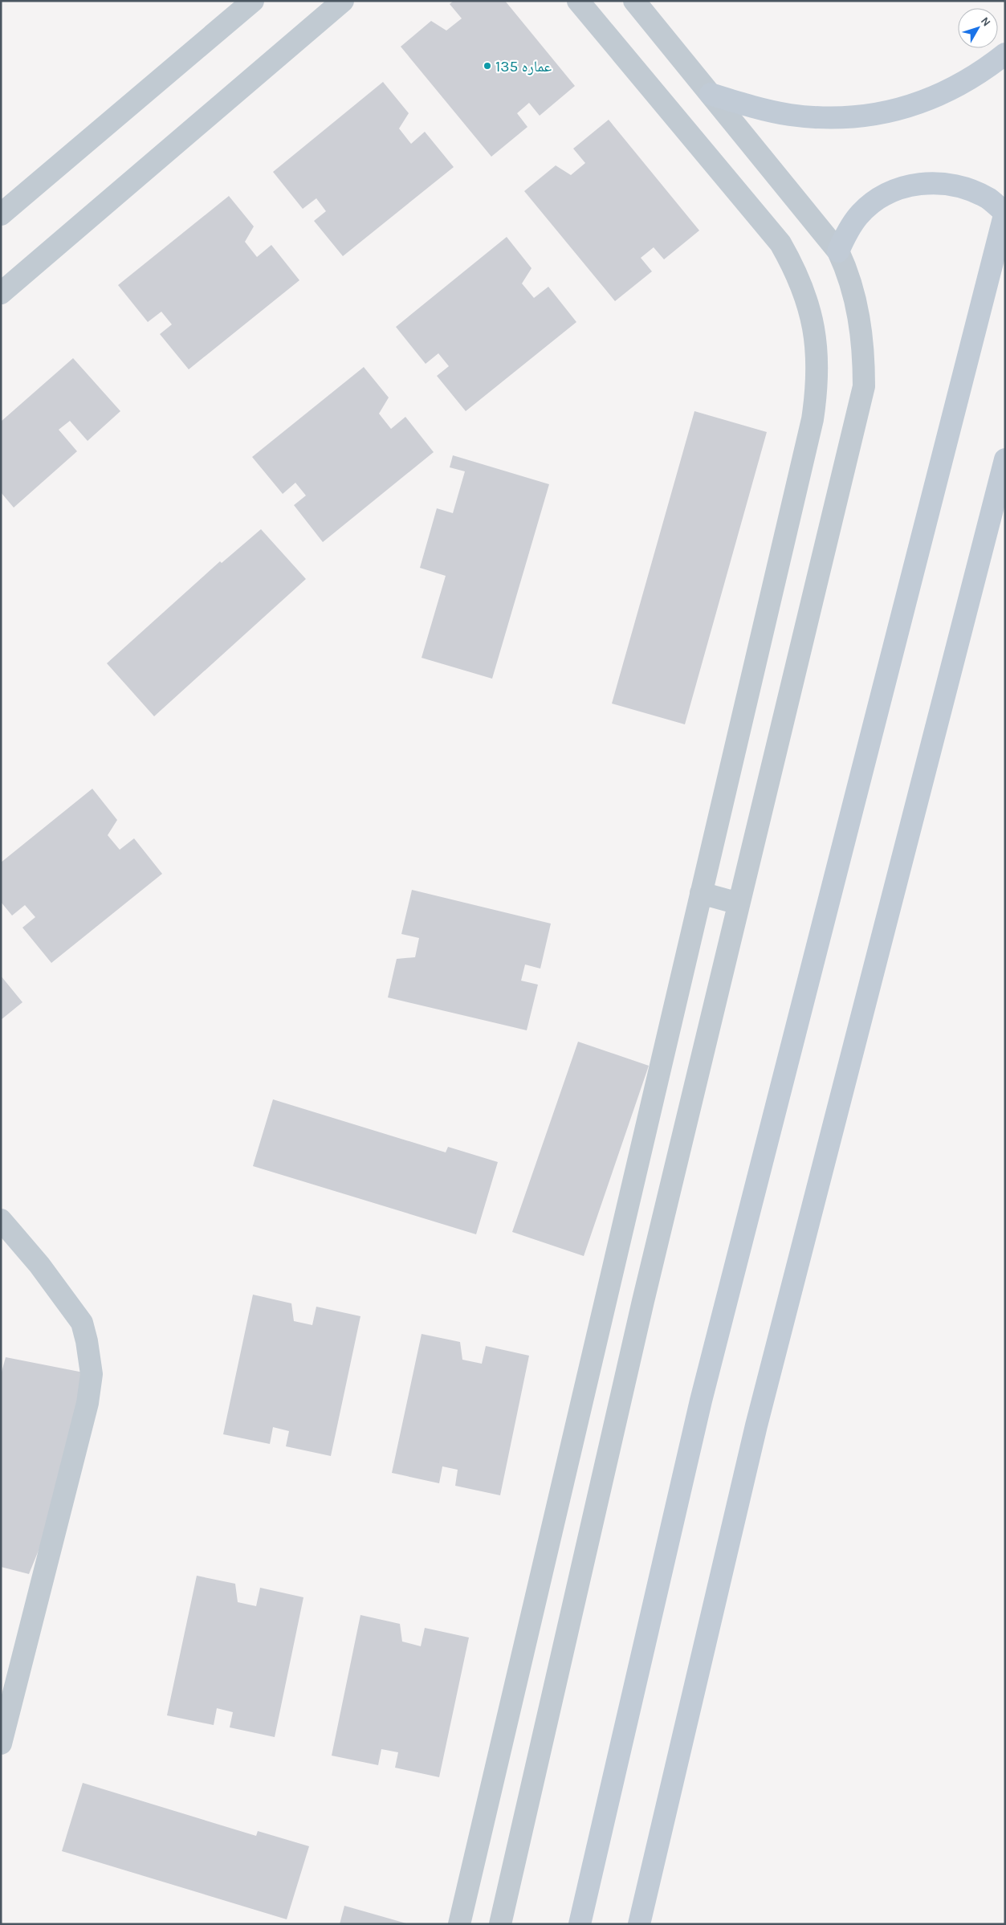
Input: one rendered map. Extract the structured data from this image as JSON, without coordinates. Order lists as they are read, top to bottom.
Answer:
{
  "places": ["عماره 135"],
  "north": "top right"
}
